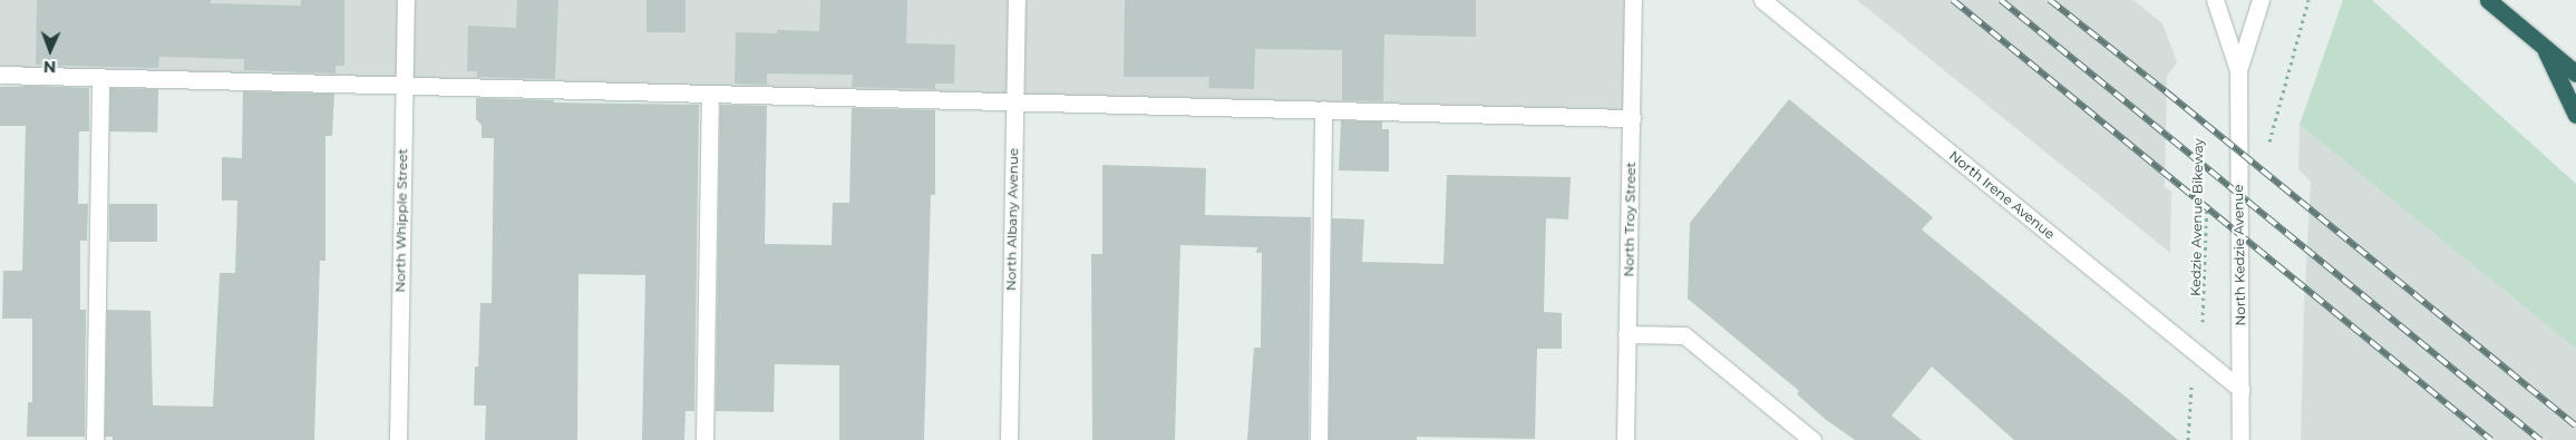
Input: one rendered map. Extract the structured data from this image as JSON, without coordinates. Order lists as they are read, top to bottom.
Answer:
{
  "streets": {
    "street": [
      "North Irene Avenue",
      "North Albany Avenue",
      "North Troy Street",
      "North Whipple Street",
      "North Kedzie Avenue"
    ],
    "path": ["Kedzie Avenue Bikeway"]
  },
  "crossings": [
    ["North Irene Avenue", "Kedzie Avenue Bikeway"],
    ["North Irene Avenue", "North Kedzie Avenue"]
  ],
  "north": "bottom"
}
